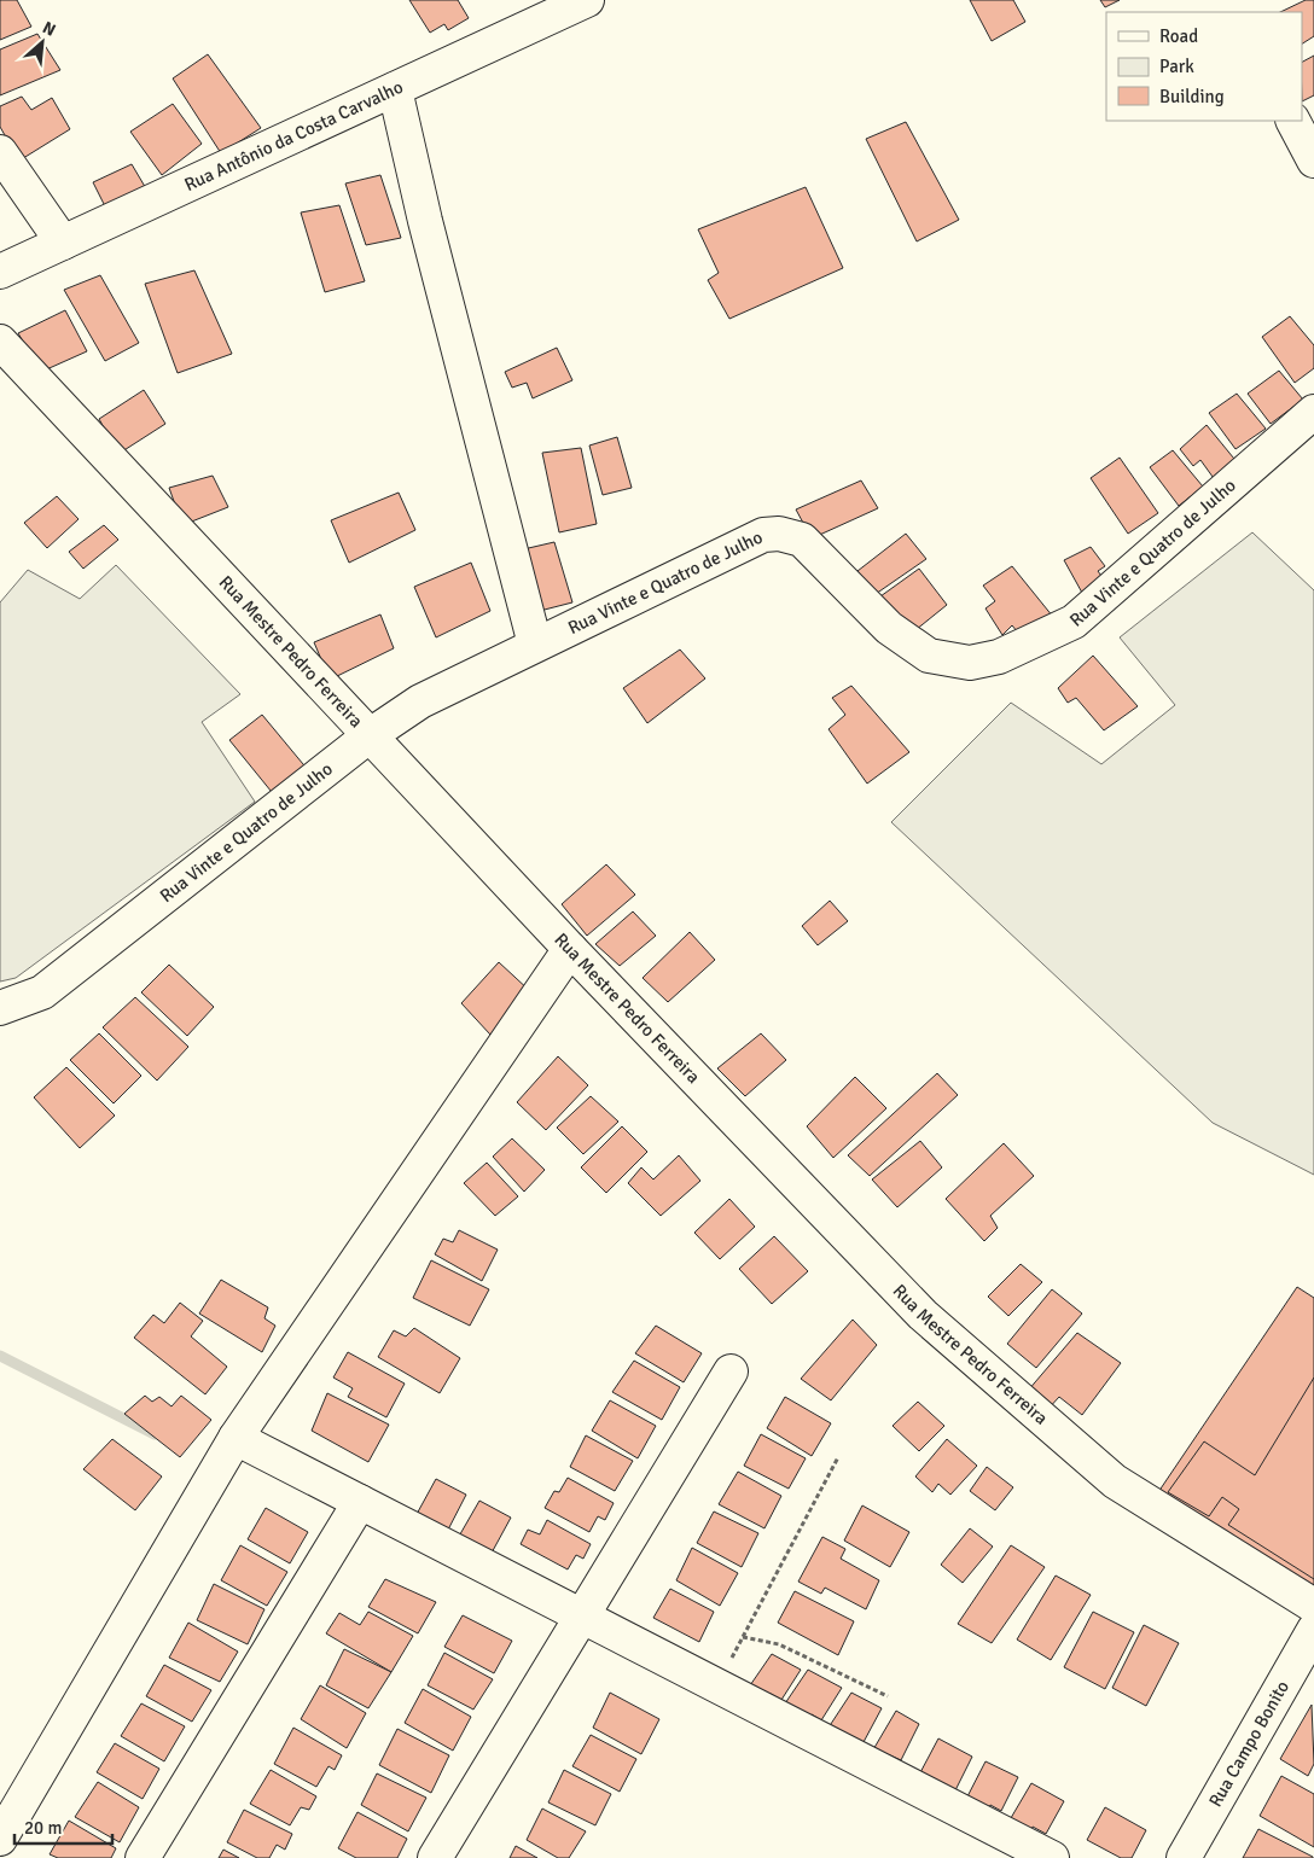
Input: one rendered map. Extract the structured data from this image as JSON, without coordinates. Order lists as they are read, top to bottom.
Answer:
{
  "streets": {
    "street": [
      "Rua Antônio da Costa Carvalho",
      "Rua Vinte e Quatro de Julho",
      "Rua Mestre Pedro Ferreira",
      "Rua Campo Bonito"
    ]
  },
  "crossings": [
    ["Rua Vinte e Quatro de Julho", "Rua Mestre Pedro Ferreira"]
  ],
  "legend": ["Road", "Park", "Building"],
  "scale_bar": "20 m",
  "north": "top right"
}
